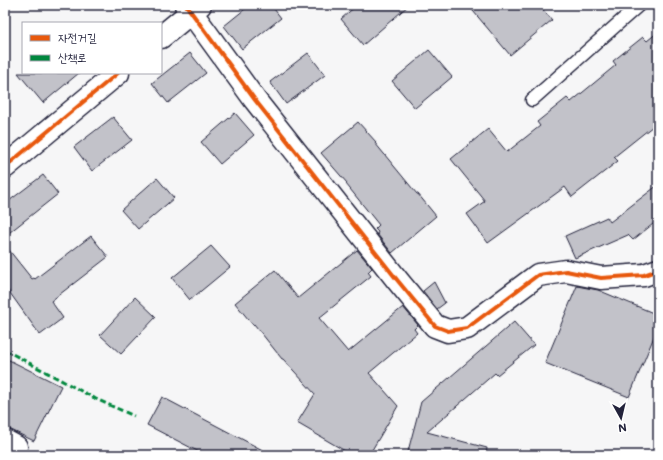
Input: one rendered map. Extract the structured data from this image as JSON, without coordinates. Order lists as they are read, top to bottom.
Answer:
{
  "legend": ["자전거길", "산책로"],
  "north": "bottom"
}
